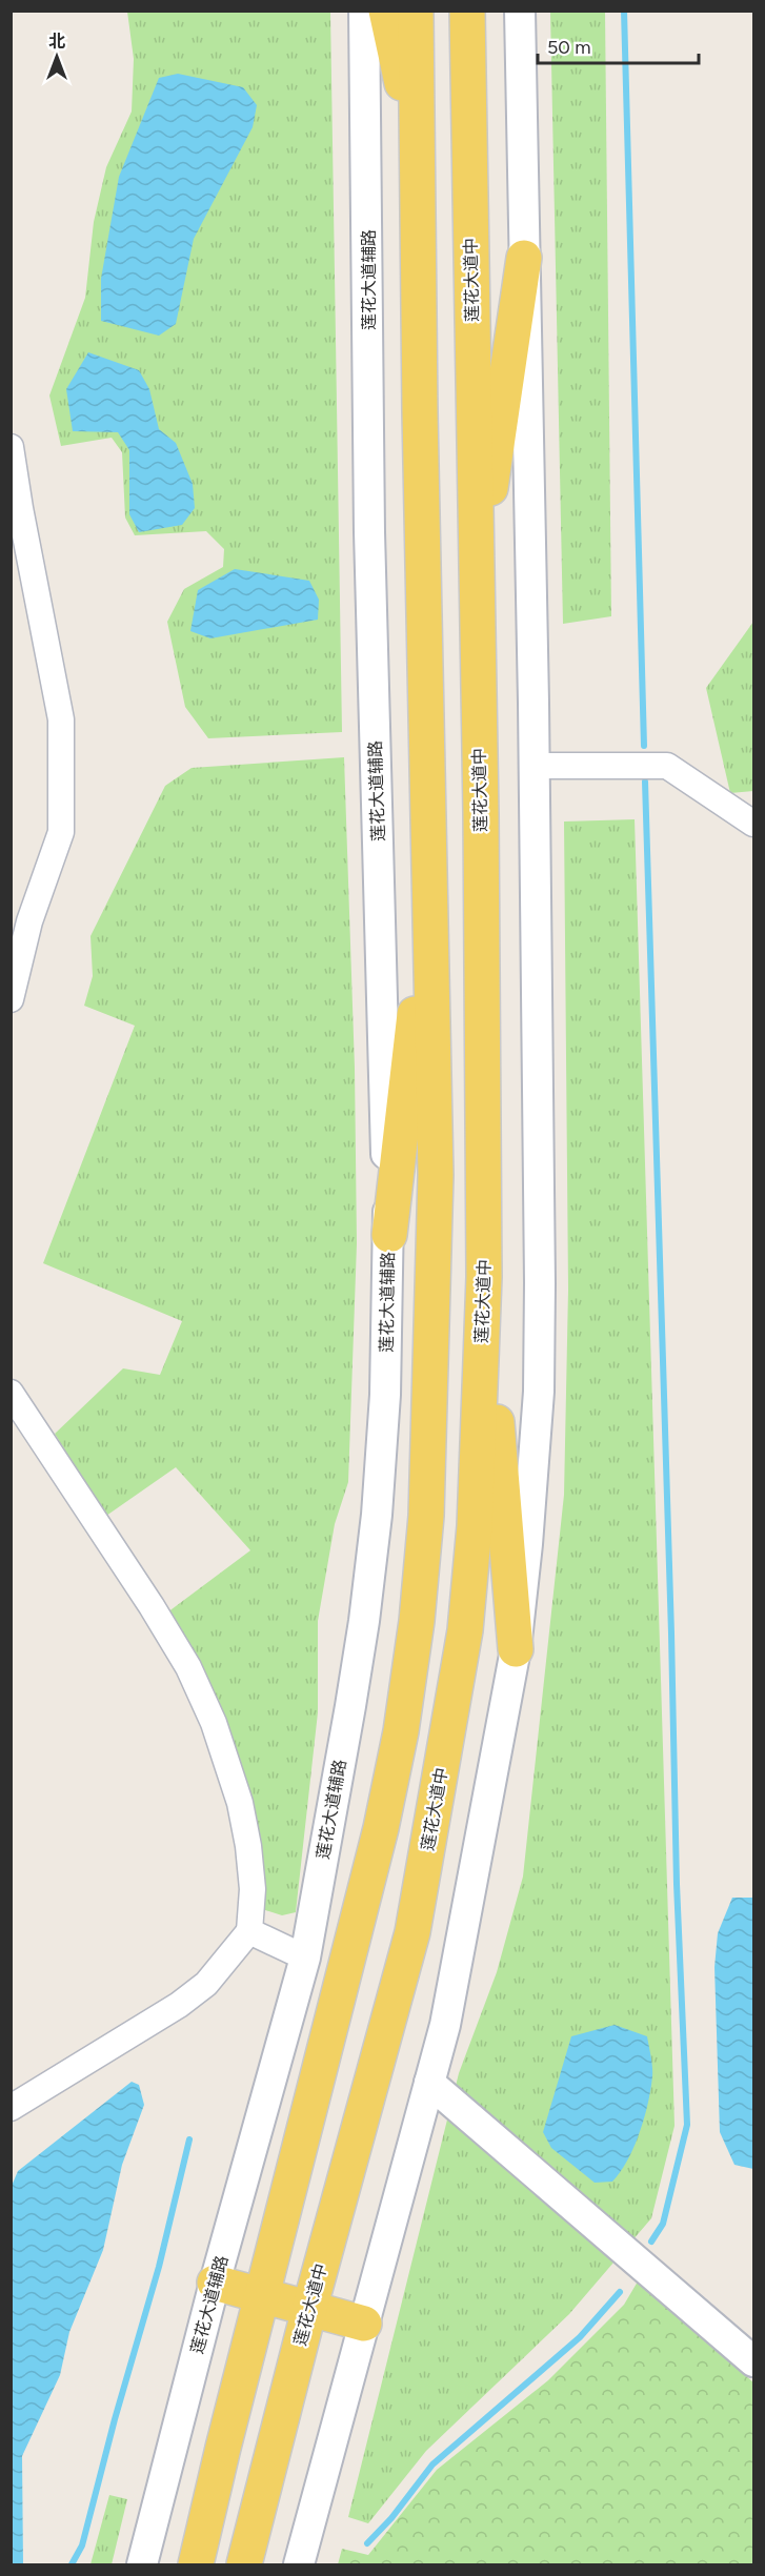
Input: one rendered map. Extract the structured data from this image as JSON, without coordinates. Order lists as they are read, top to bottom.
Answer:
{
  "streets": {
    "main road": ["莲花大道中"],
    "street": ["莲花大道辅路"]
  },
  "scale_bar": "50 m",
  "north": "top"
}
